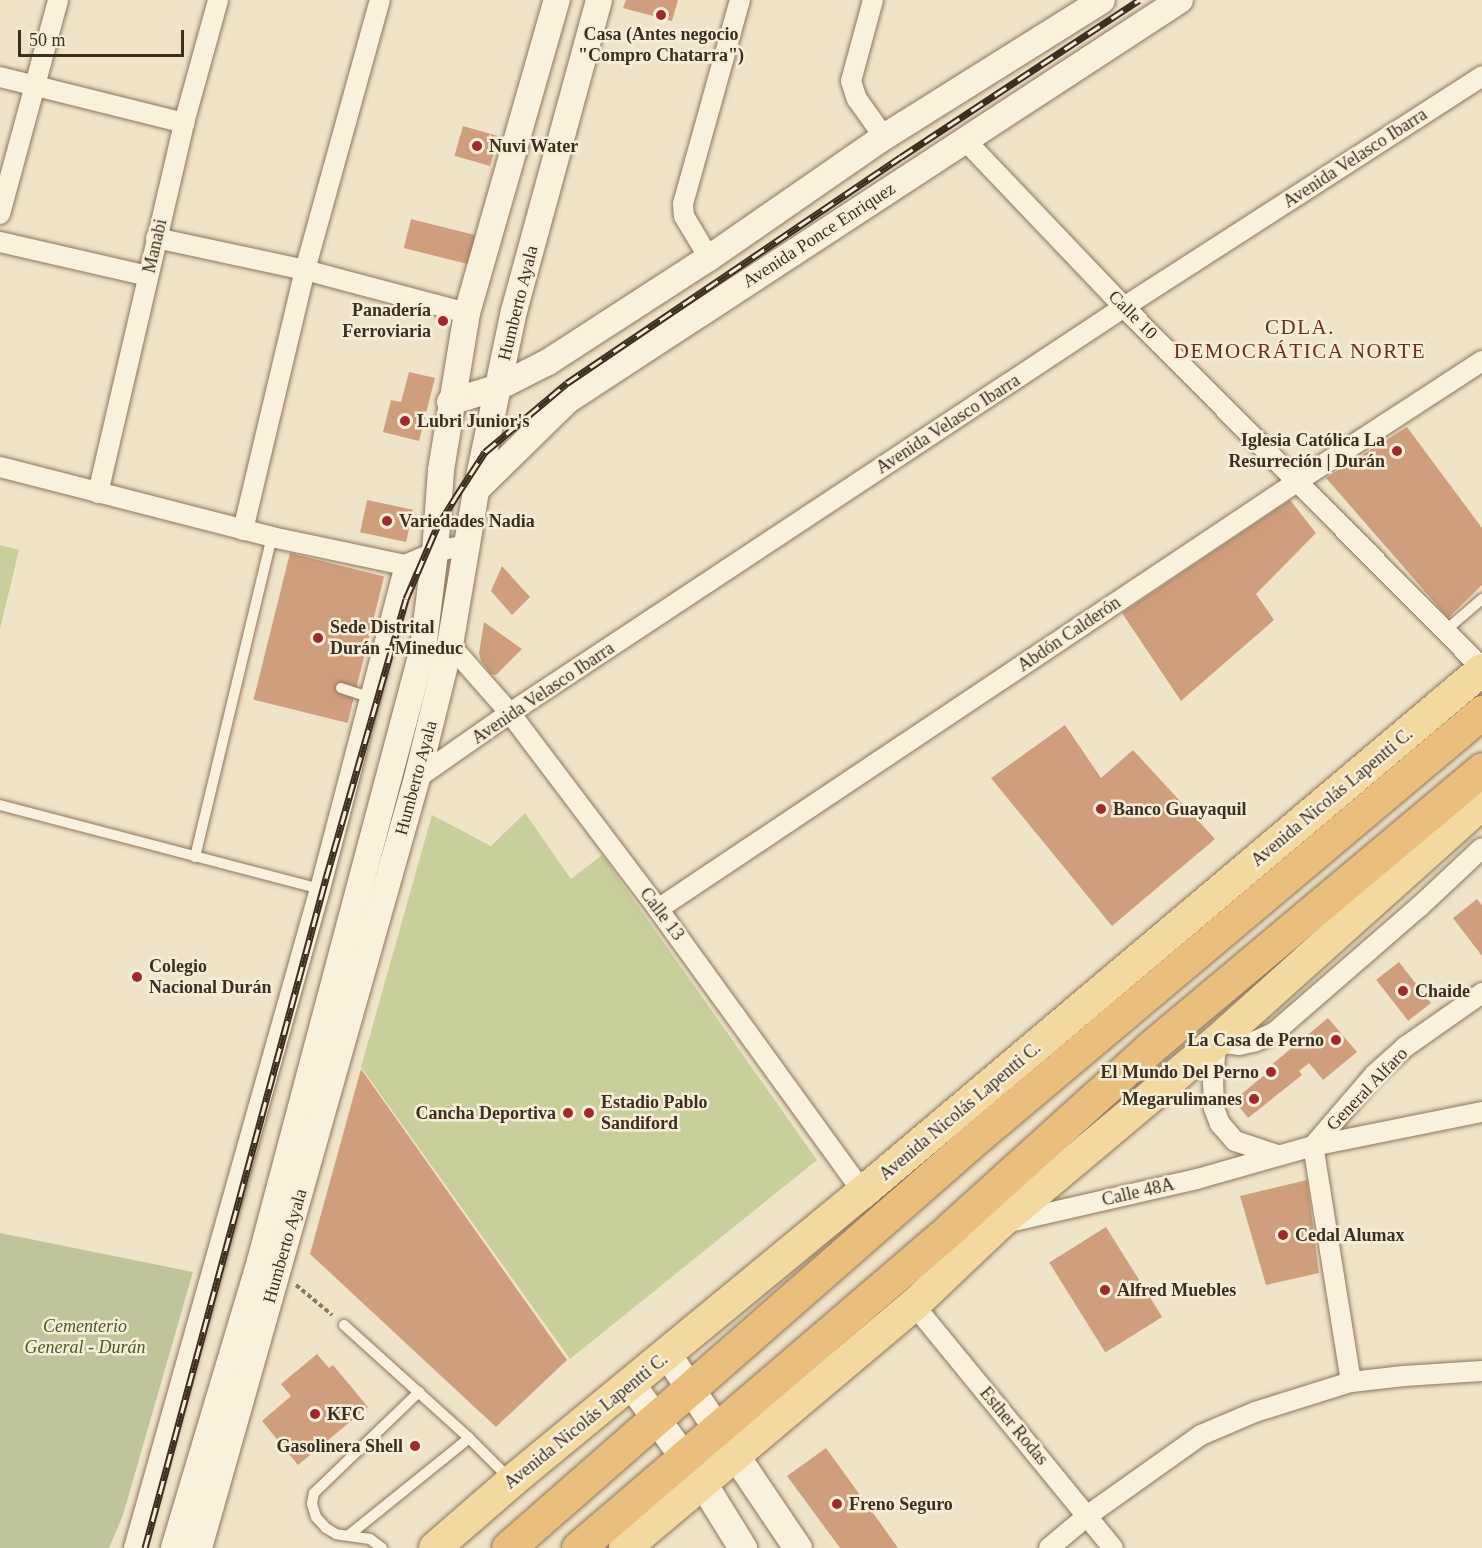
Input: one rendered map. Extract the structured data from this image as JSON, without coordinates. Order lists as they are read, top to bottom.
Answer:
{
  "streets": {
    "highway": ["Avenida Nicolás Lapentti C."],
    "street": [
      "Avenida Velasco Ibarra",
      "Avenida Ponce Enriquez",
      "Manabi",
      "Humberto Ayala",
      "Calle 10",
      "Abdón Calderón",
      "Calle 13",
      "General Alfaro",
      "Calle 48A",
      "Esther Rodas"
    ]
  },
  "crossings": [
    ["Avenida Velasco Ibarra", "Humberto Ayala"],
    ["Avenida Velasco Ibarra", "Calle 10"],
    ["Avenida Velasco Ibarra", "Calle 13"],
    ["Avenida Ponce Enriquez", "Humberto Ayala"],
    ["Avenida Ponce Enriquez", "Calle 10"],
    ["Humberto Ayala", "Calle 13"],
    ["Calle 10", "Abdón Calderón"],
    ["Calle 10", "Avenida Nicolás Lapentti C."],
    ["Abdón Calderón", "Calle 13"],
    ["Avenida Nicolás Lapentti C.", "Calle 13"],
    ["General Alfaro", "Calle 48A"]
  ],
  "districts": ["CDLA. DEMOCRÁTICA NORTE"],
  "parks": ["Cementerio General - Durán"],
  "places": [
    "Casa (Antes negocio \"Compro Chatarra\")",
    "Nuvi Water",
    "Panadería Ferroviaria",
    "Lubri Junior's",
    "Iglesia Católica La Resurreción | Durán",
    "Variedades Nadia",
    "Sede Distrital Durán - Mineduc",
    "Banco Guayaquil",
    "Colegio Nacional Durán",
    "Chaide",
    "La Casa de Perno",
    "El Mundo Del Perno",
    "Megarulimanes",
    "Cancha Deportiva",
    "Estadio Pablo Sandiford",
    "Cedal Alumax",
    "Alfred Muebles",
    "KFC",
    "Gasolinera Shell",
    "Freno Seguro"
  ],
  "scale_bar": "50 m"
}
